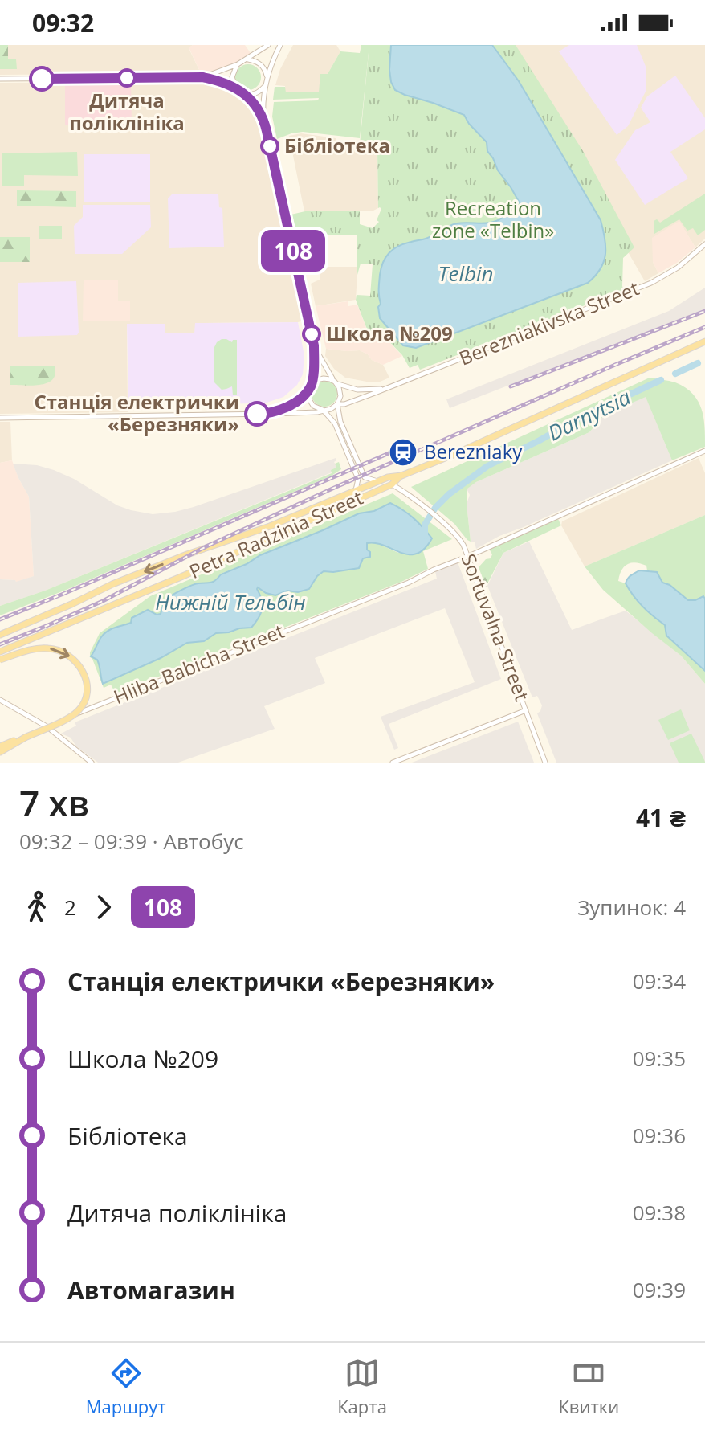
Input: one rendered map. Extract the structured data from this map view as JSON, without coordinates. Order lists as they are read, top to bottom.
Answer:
{
  "streets": {
    "main road": ["Petra Radzinia Street"],
    "street": ["Berezniakivska Street", "Sortuvalna Street", "Hliba Babicha Street"]
  },
  "crossings": [
    ["Petra Radzinia Street", "Sortuvalna Street"],
    ["Sortuvalna Street", "Hliba Babicha Street"]
  ],
  "water": ["Telbin", "Darnytsia", "Нижній Тельбін"],
  "parks": ["Recreation zone «Telbin»"],
  "places": {
    "other": [
      "Дитяча поліклініка",
      "Бібліотека",
      "Школа №209",
      "Станція електрички «Березняки»"
    ],
    "station": ["Berezniaky"]
  },
  "lines": ["bus line 108"],
  "page": {
    "status": "09:32",
    "on_map": "108",
    "heading": ["7 хв", "09:32 – 09:39 · Автобус", "41 ₴"],
    "legs": ["2", "108", "Зупинок: 4"],
    "list": [
      {
        "name": "Станція електрички «Березняки»",
        "value": "09:34"
      },
      {
        "name": "Школа №209",
        "value": "09:35"
      },
      {
        "name": "Бібліотека",
        "value": "09:36"
      },
      {
        "name": "Дитяча поліклініка",
        "value": "09:38"
      },
      {
        "name": "Автомагазин",
        "value": "09:39"
      }
    ],
    "tabs": ["Маршрут", "Карта", "Квитки"]
  }
}
